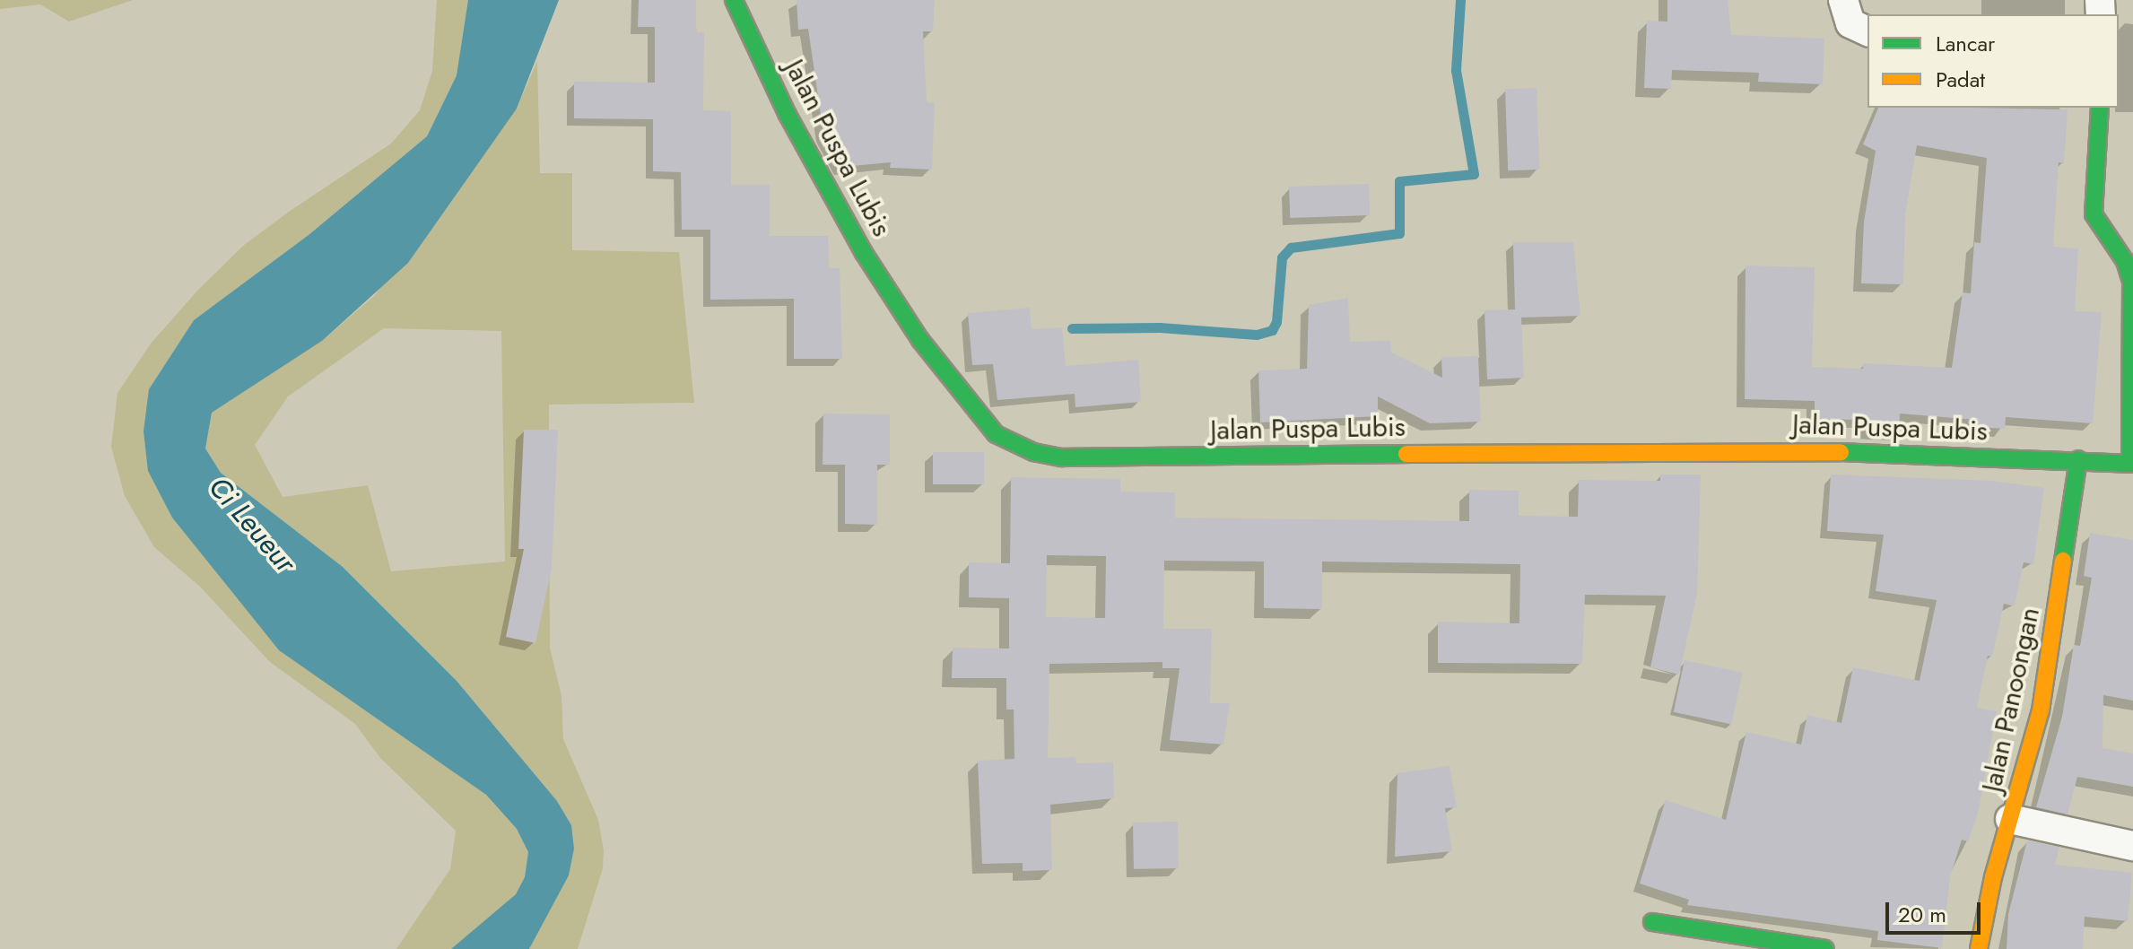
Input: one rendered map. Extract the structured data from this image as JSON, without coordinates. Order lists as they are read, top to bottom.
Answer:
{
  "streets": {
    "street": ["Jalan Puspa Lubis", "Jalan Panoongan"]
  },
  "crossings": [
    ["Jalan Puspa Lubis", "Jalan Panoongan"]
  ],
  "water": ["Ci Leueur"],
  "legend": ["Lancar", "Padat"],
  "scale_bar": "20 m"
}
